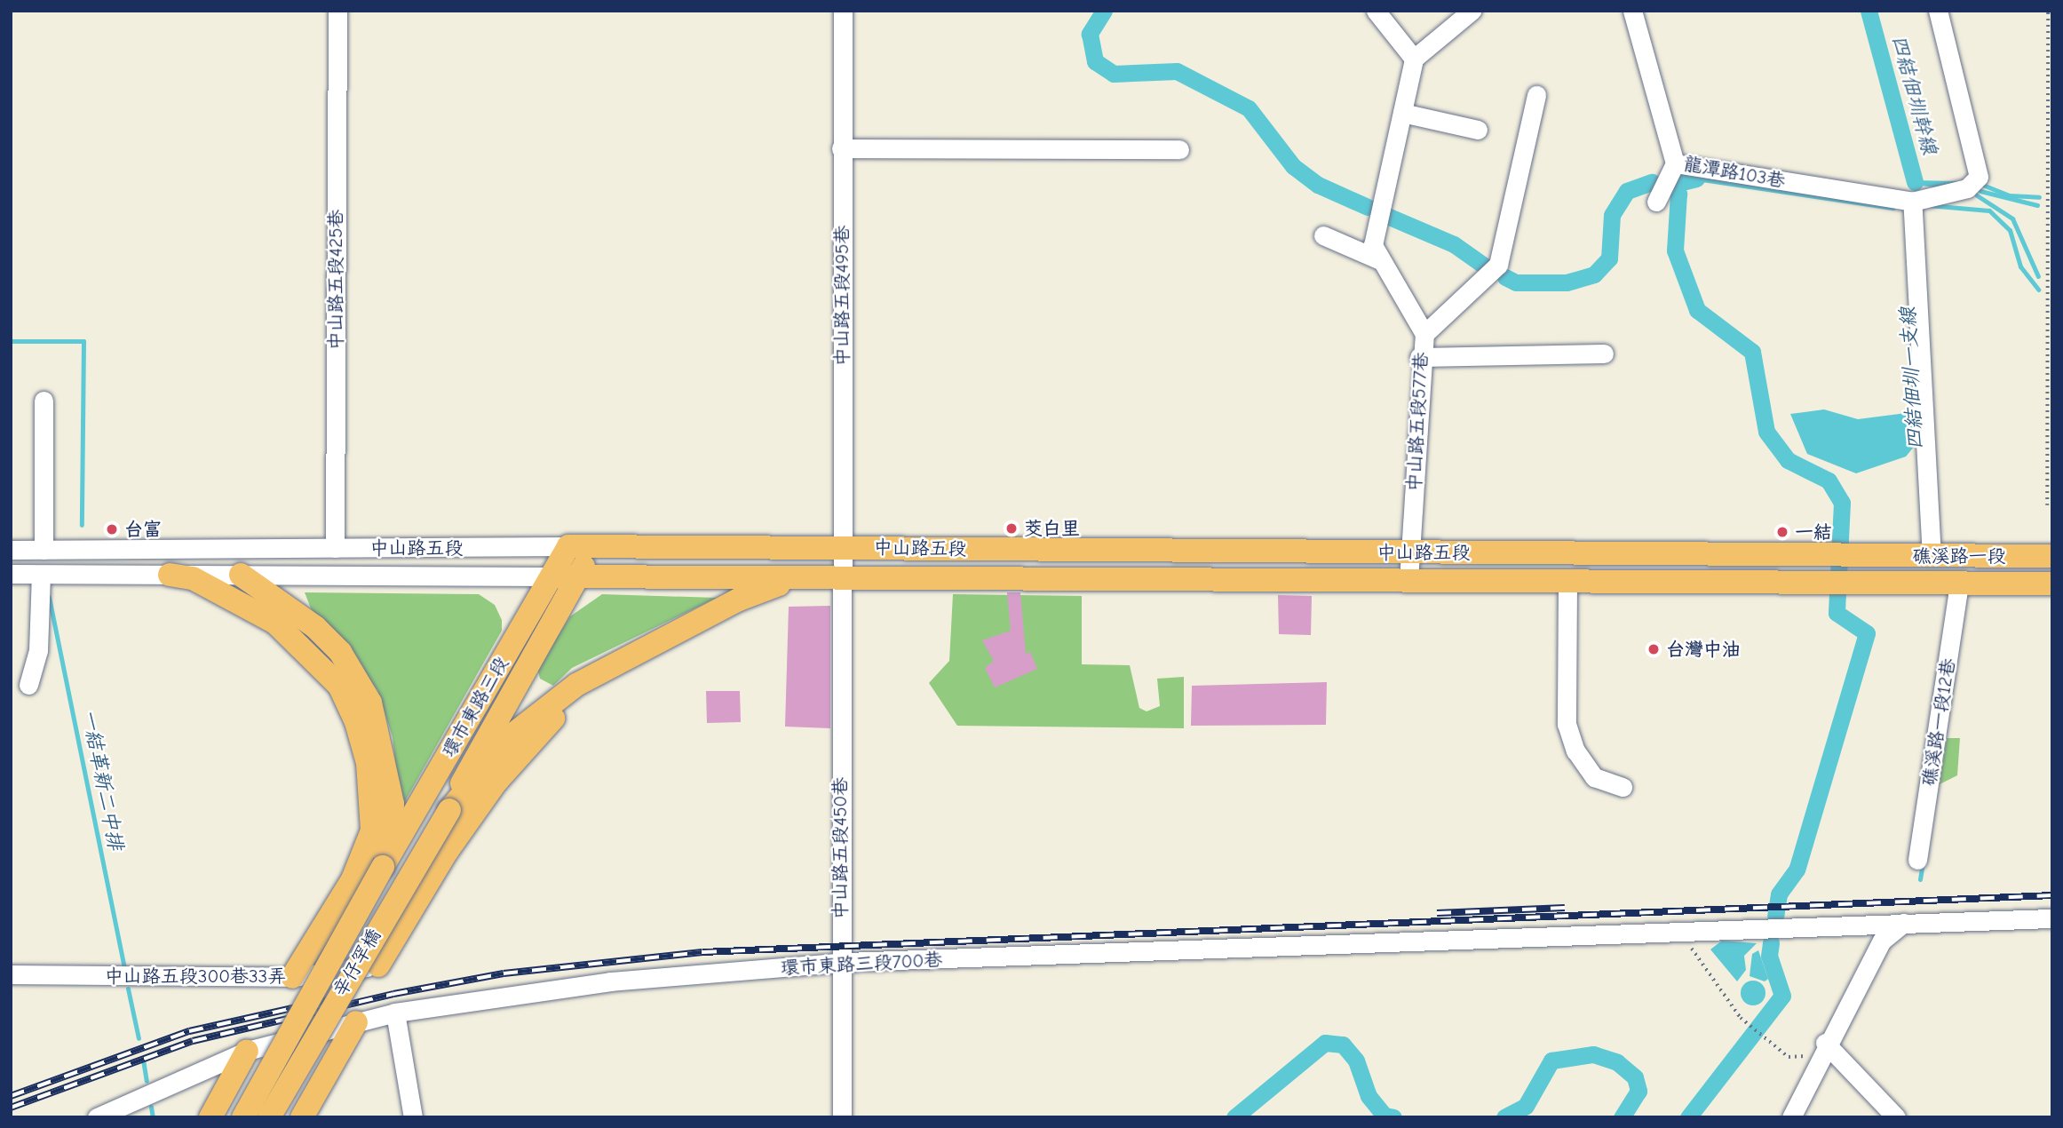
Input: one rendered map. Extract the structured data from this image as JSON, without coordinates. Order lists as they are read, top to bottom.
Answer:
{
  "streets": {
    "main road": [
      "中山路五段",
      "礁溪路一段",
      "環市東路三段",
      "辛仔罕橋"
    ],
    "street": [
      "龍潭路103巷",
      "中山路五段425巷",
      "中山路五段495巷",
      "中山路五段577巷",
      "礁溪路一段12巷",
      "中山路五段450巷",
      "環市東路三段700巷",
      "中山路五段300巷33弄"
    ]
  },
  "crossings": [
    ["中山路五段425巷", "中山路五段"],
    ["中山路五段495巷", "中山路五段"],
    ["中山路五段495巷", "中山路五段450巷"],
    ["中山路五段577巷", "中山路五段"],
    ["中山路五段", "礁溪路一段"],
    ["中山路五段", "環市東路三段"],
    ["中山路五段", "中山路五段450巷"],
    ["礁溪路一段", "礁溪路一段12巷"],
    ["環市東路三段", "辛仔罕橋"],
    ["中山路五段450巷", "環市東路三段700巷"]
  ],
  "water": ["四結佃圳幹線", "四結佃圳一支線", "一結革新二中排"],
  "places": [
    "茭白里",
    "台富",
    "一結",
    "台灣中油"
  ]
}
